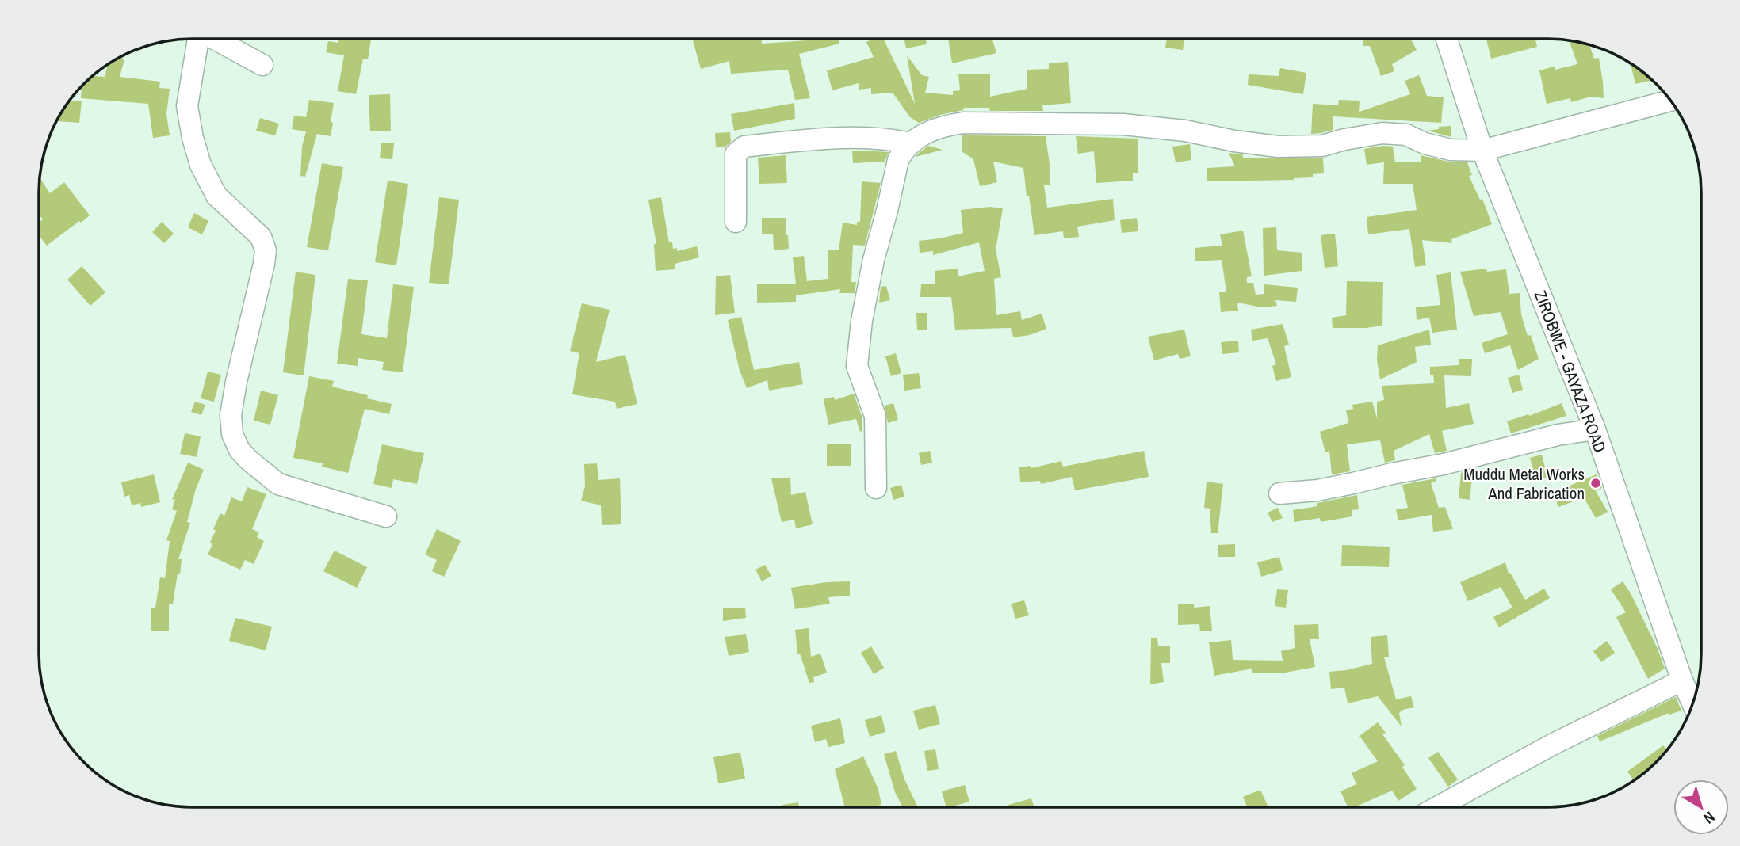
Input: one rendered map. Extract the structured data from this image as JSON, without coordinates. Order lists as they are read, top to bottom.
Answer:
{
  "streets": {
    "street": ["ZIROBWE - GAYAZA ROAD"]
  },
  "places": ["Muddu Metal Works And Fabrication"],
  "north": "bottom right"
}
